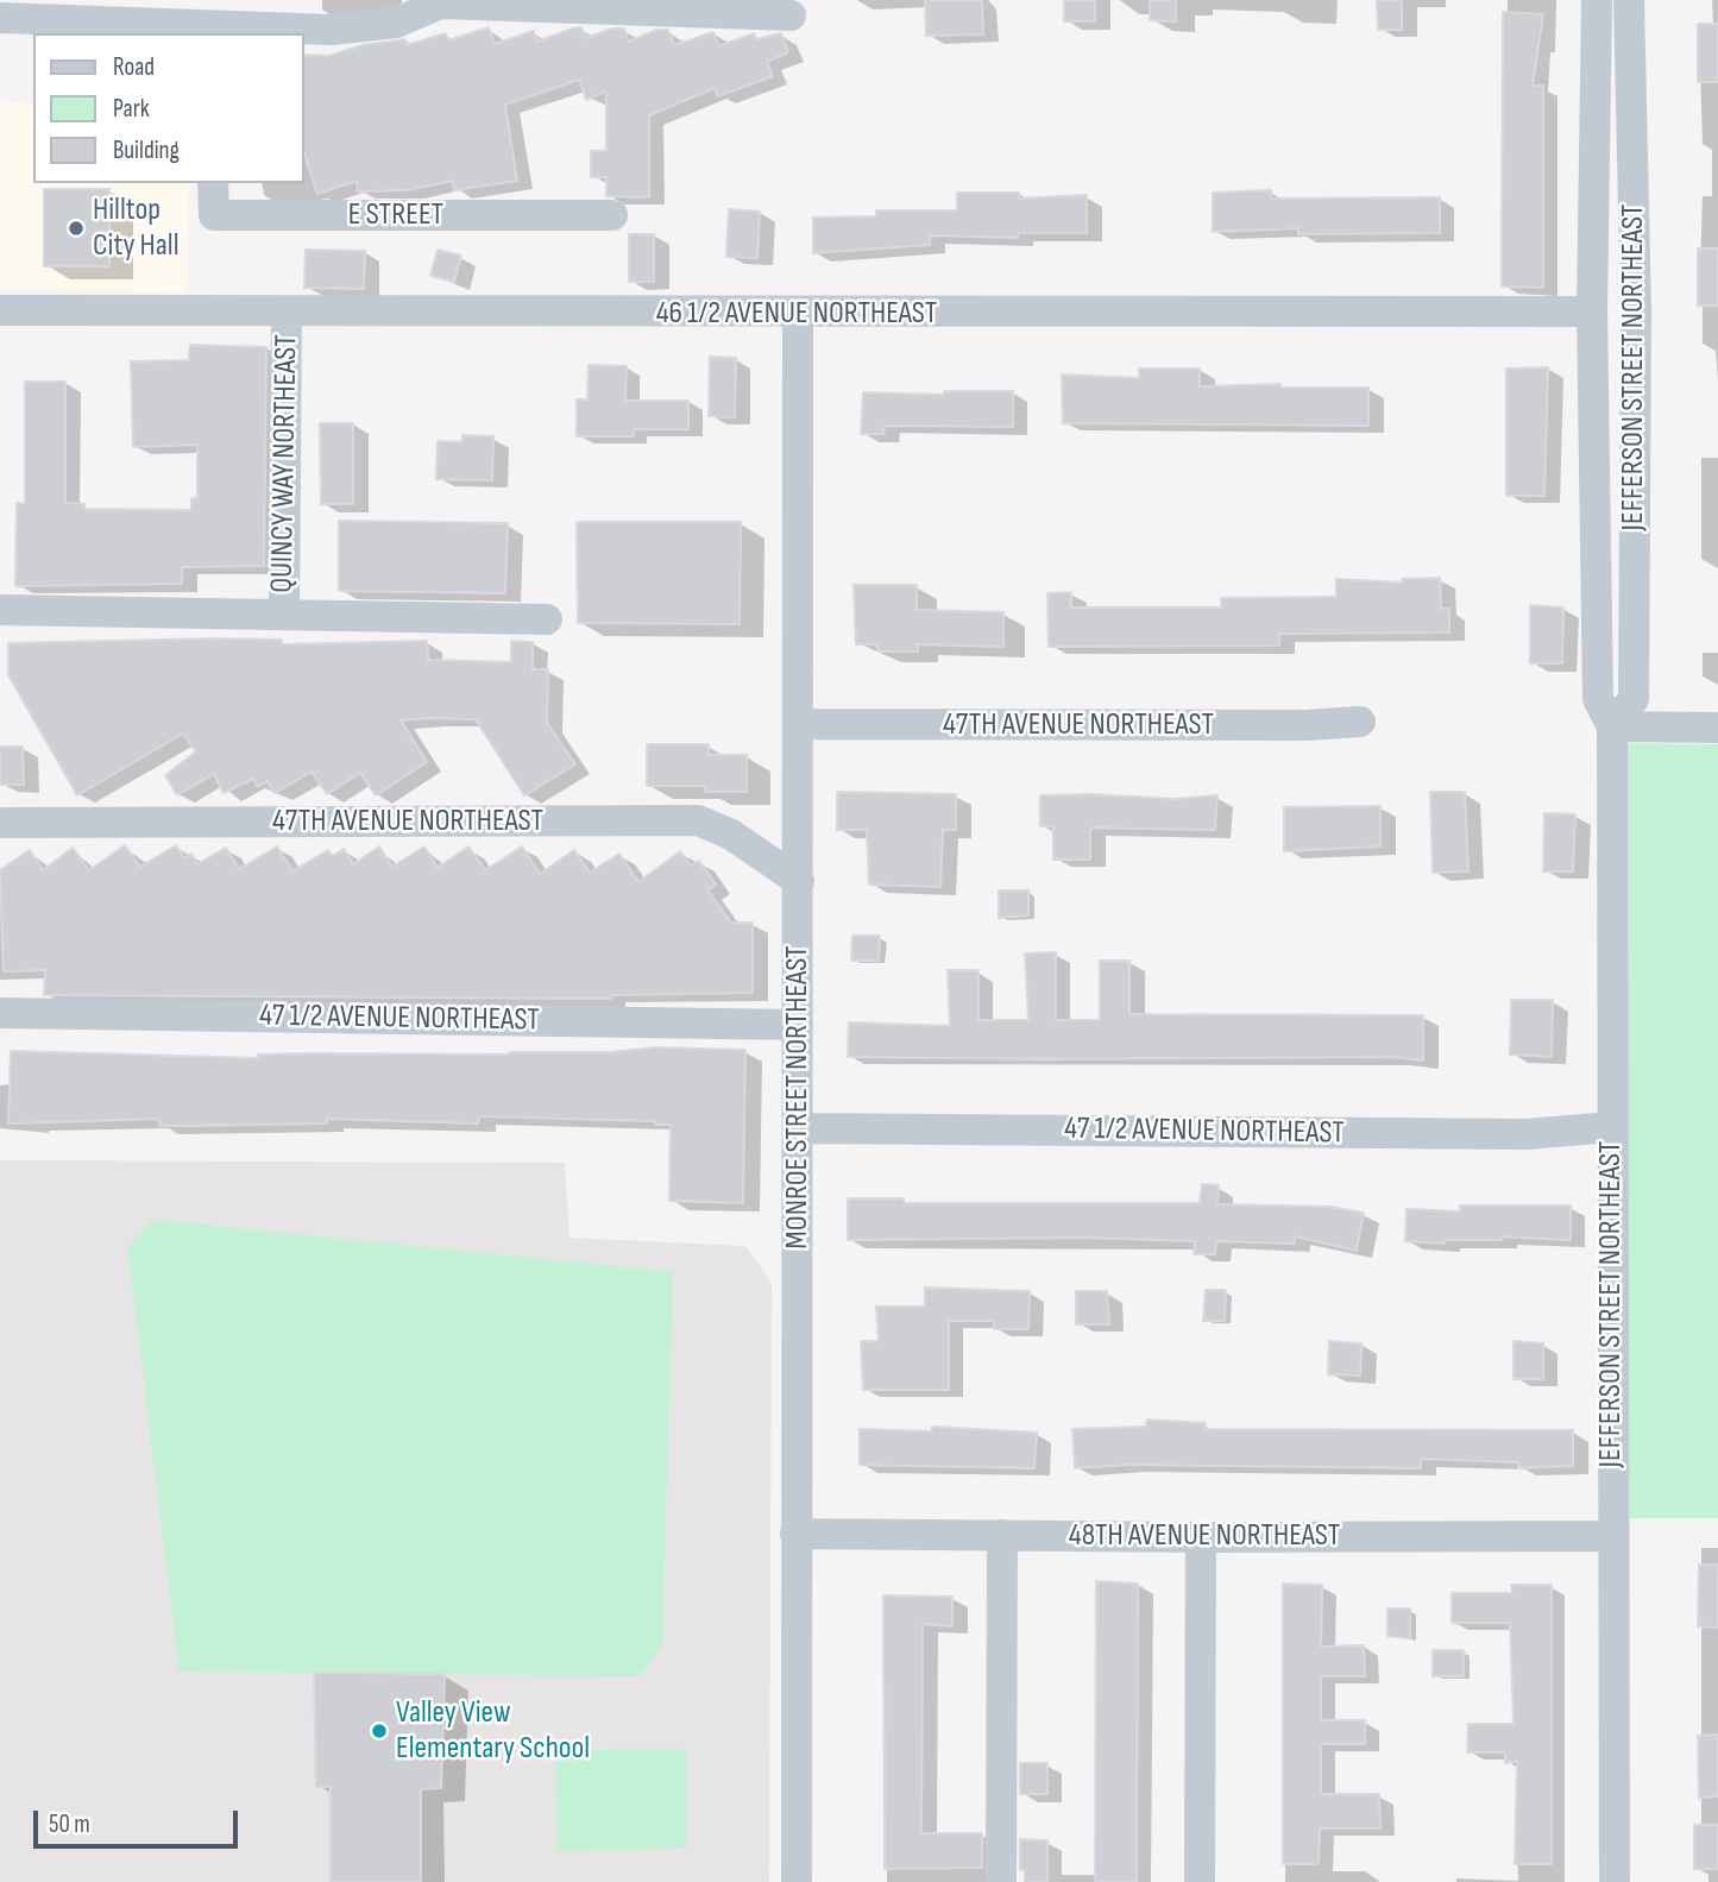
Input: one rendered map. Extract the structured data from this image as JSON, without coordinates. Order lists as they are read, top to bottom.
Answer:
{
  "streets": {
    "street": [
      "E STREET",
      "46 1/2 AVENUE NORTHEAST",
      "JEFFERSON STREET NORTHEAST",
      "QUINCY WAY NORTHEAST",
      "47TH AVENUE NORTHEAST",
      "47 1/2 AVENUE NORTHEAST",
      "MONROE STREET NORTHEAST",
      "48TH AVENUE NORTHEAST"
    ]
  },
  "crossings": [
    ["46 1/2 AVENUE NORTHEAST", "JEFFERSON STREET NORTHEAST"],
    ["46 1/2 AVENUE NORTHEAST", "QUINCY WAY NORTHEAST"],
    ["46 1/2 AVENUE NORTHEAST", "MONROE STREET NORTHEAST"],
    ["JEFFERSON STREET NORTHEAST", "47 1/2 AVENUE NORTHEAST"],
    ["JEFFERSON STREET NORTHEAST", "48TH AVENUE NORTHEAST"],
    ["47TH AVENUE NORTHEAST", "MONROE STREET NORTHEAST"],
    ["47 1/2 AVENUE NORTHEAST", "MONROE STREET NORTHEAST"],
    ["MONROE STREET NORTHEAST", "48TH AVENUE NORTHEAST"]
  ],
  "places": ["Hilltop City Hall", "Valley View Elementary School"],
  "legend": ["Road", "Park", "Building"],
  "scale_bar": "50 m"
}
